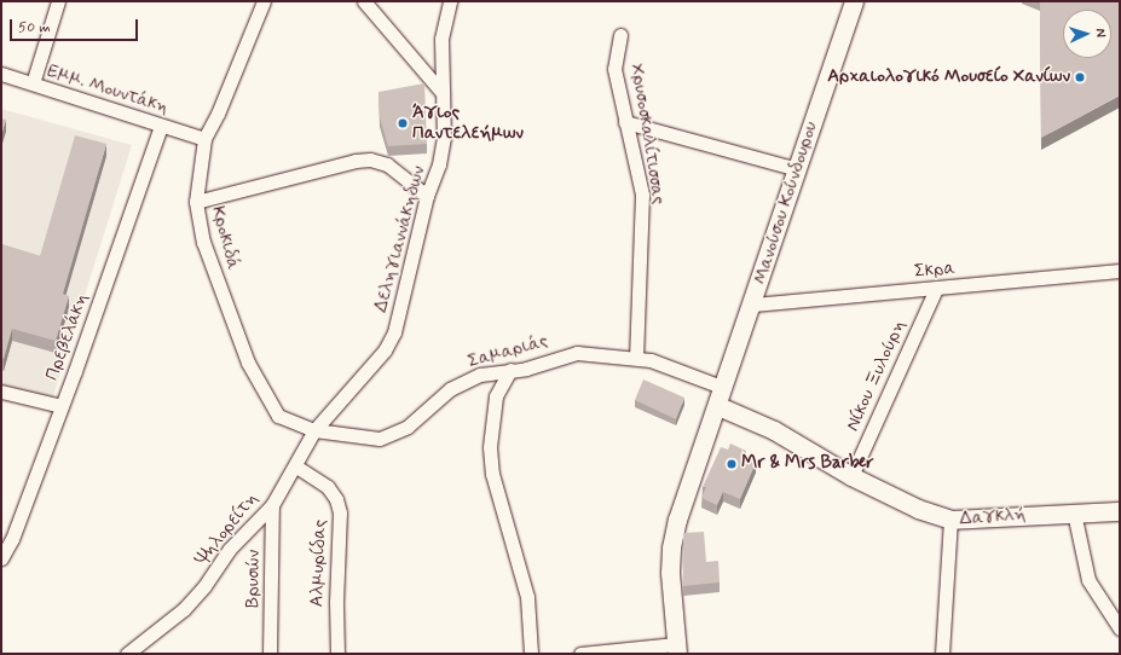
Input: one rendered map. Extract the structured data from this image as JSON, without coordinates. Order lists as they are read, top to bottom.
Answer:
{
  "streets": {
    "main road": ["Μανούσου Κούνδουρου", "Δαγκλή"],
    "street": [
      "Εμμ. Μουντάκη",
      "Χρυσοσκαλίτισσας",
      "Κροκιδά",
      "Δεληγιαννάκηδων",
      "Σκρα",
      "Πρεβελάκη",
      "Σαμαριάς",
      "Νίκου Ξυλούρη",
      "Ψηλορείτη",
      "Αλμυρίδας",
      "Βρυσών"
    ]
  },
  "crossings": [
    ["Εμμ. Μουντάκη", "Κροκιδά"],
    ["Εμμ. Μουντάκη", "Πρεβελάκη"],
    ["Χρυσοσκαλίτισσας", "Σαμαριάς"],
    ["Μανούσου Κούνδουρου", "Σκρα"],
    ["Μανούσου Κούνδουρου", "Σαμαριάς"],
    ["Μανούσου Κούνδουρου", "Δαγκλή"],
    ["Κροκιδά", "Δεληγιαννάκηδων"],
    ["Κροκιδά", "Σαμαριάς"],
    ["Κροκιδά", "Ψηλορείτη"],
    ["Δεληγιαννάκηδων", "Σαμαριάς"],
    ["Δεληγιαννάκηδων", "Ψηλορείτη"],
    ["Σκρα", "Νίκου Ξυλούρη"],
    ["Σαμαριάς", "Ψηλορείτη"],
    ["Νίκου Ξυλούρη", "Δαγκλή"],
    ["Ψηλορείτη", "Αλμυρίδας"],
    ["Ψηλορείτη", "Βρυσών"]
  ],
  "places": ["Αρχαιολογικό Μουσείο Χανίων", "Άγιος Παντελεήμων", "Mr & Mrs Barber"],
  "scale_bar": "50 m",
  "north": "right"
}
